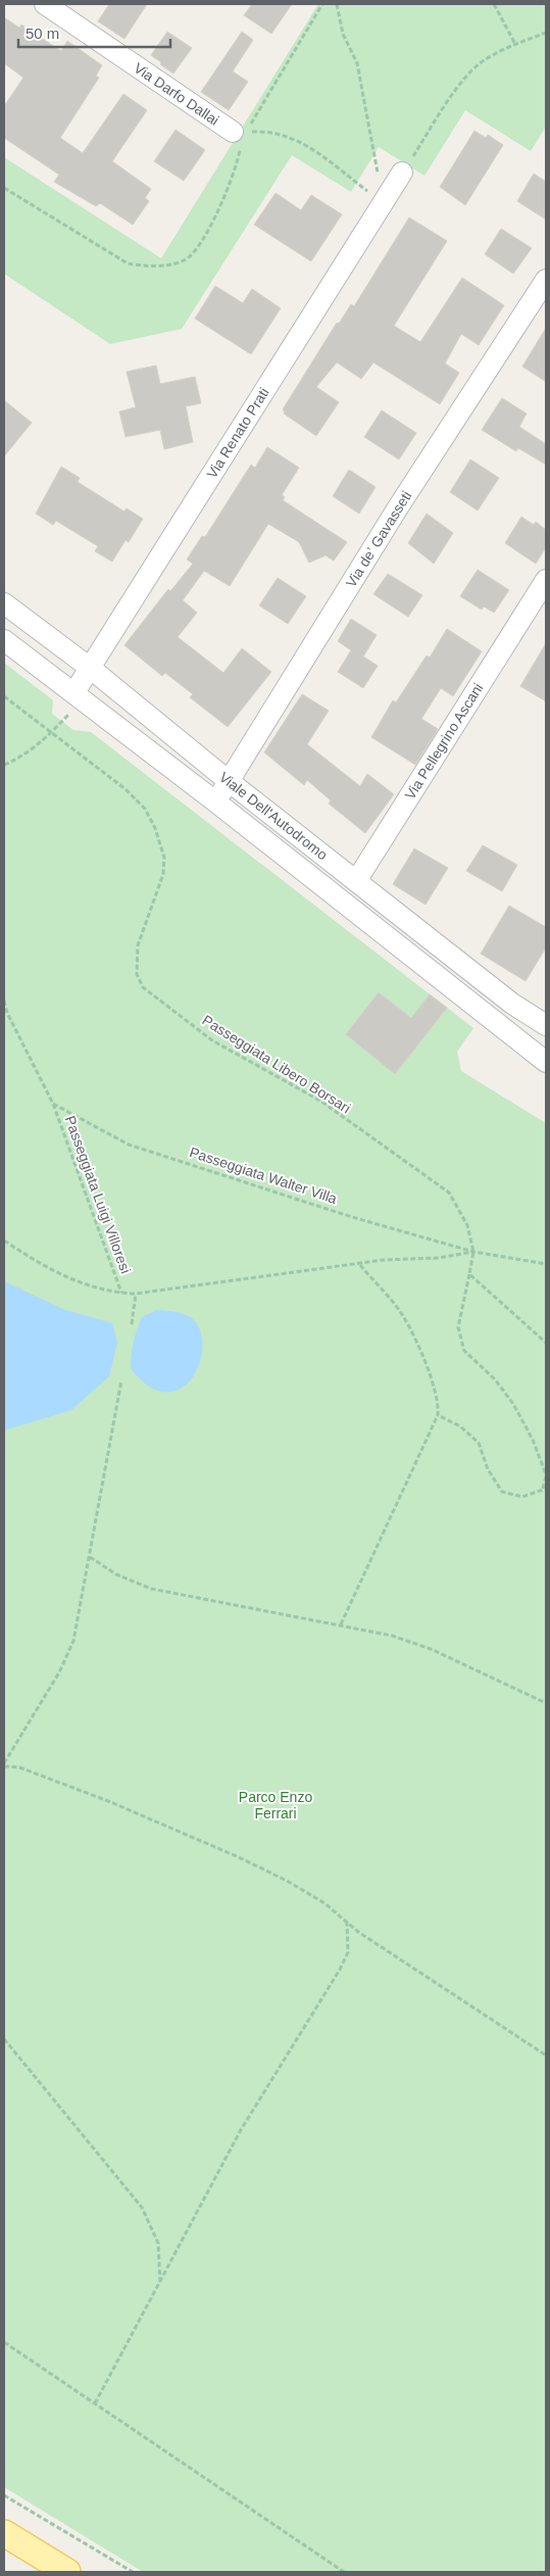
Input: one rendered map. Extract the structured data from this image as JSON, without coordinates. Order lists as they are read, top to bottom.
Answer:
{
  "streets": {
    "street": [
      "Via Darfo Dallai",
      "Via Renato Prati",
      "Via de’ Gavasseti",
      "Via Pellegrino Ascani",
      "Viale Dell'Autodromo"
    ],
    "path": ["Passeggiata Libero Borsari", "Passeggiata Walter Villa", "Passeggiata Luigi Villoresi"]
  },
  "crossings": [
    ["Via Renato Prati", "Viale Dell'Autodromo"],
    ["Via de’ Gavasseti", "Viale Dell'Autodromo"],
    ["Via Pellegrino Ascani", "Viale Dell'Autodromo"],
    ["Passeggiata Libero Borsari", "Passeggiata Walter Villa"],
    ["Passeggiata Walter Villa", "Passeggiata Luigi Villoresi"]
  ],
  "parks": ["Parco Enzo Ferrari"],
  "scale_bar": "50 m"
}
